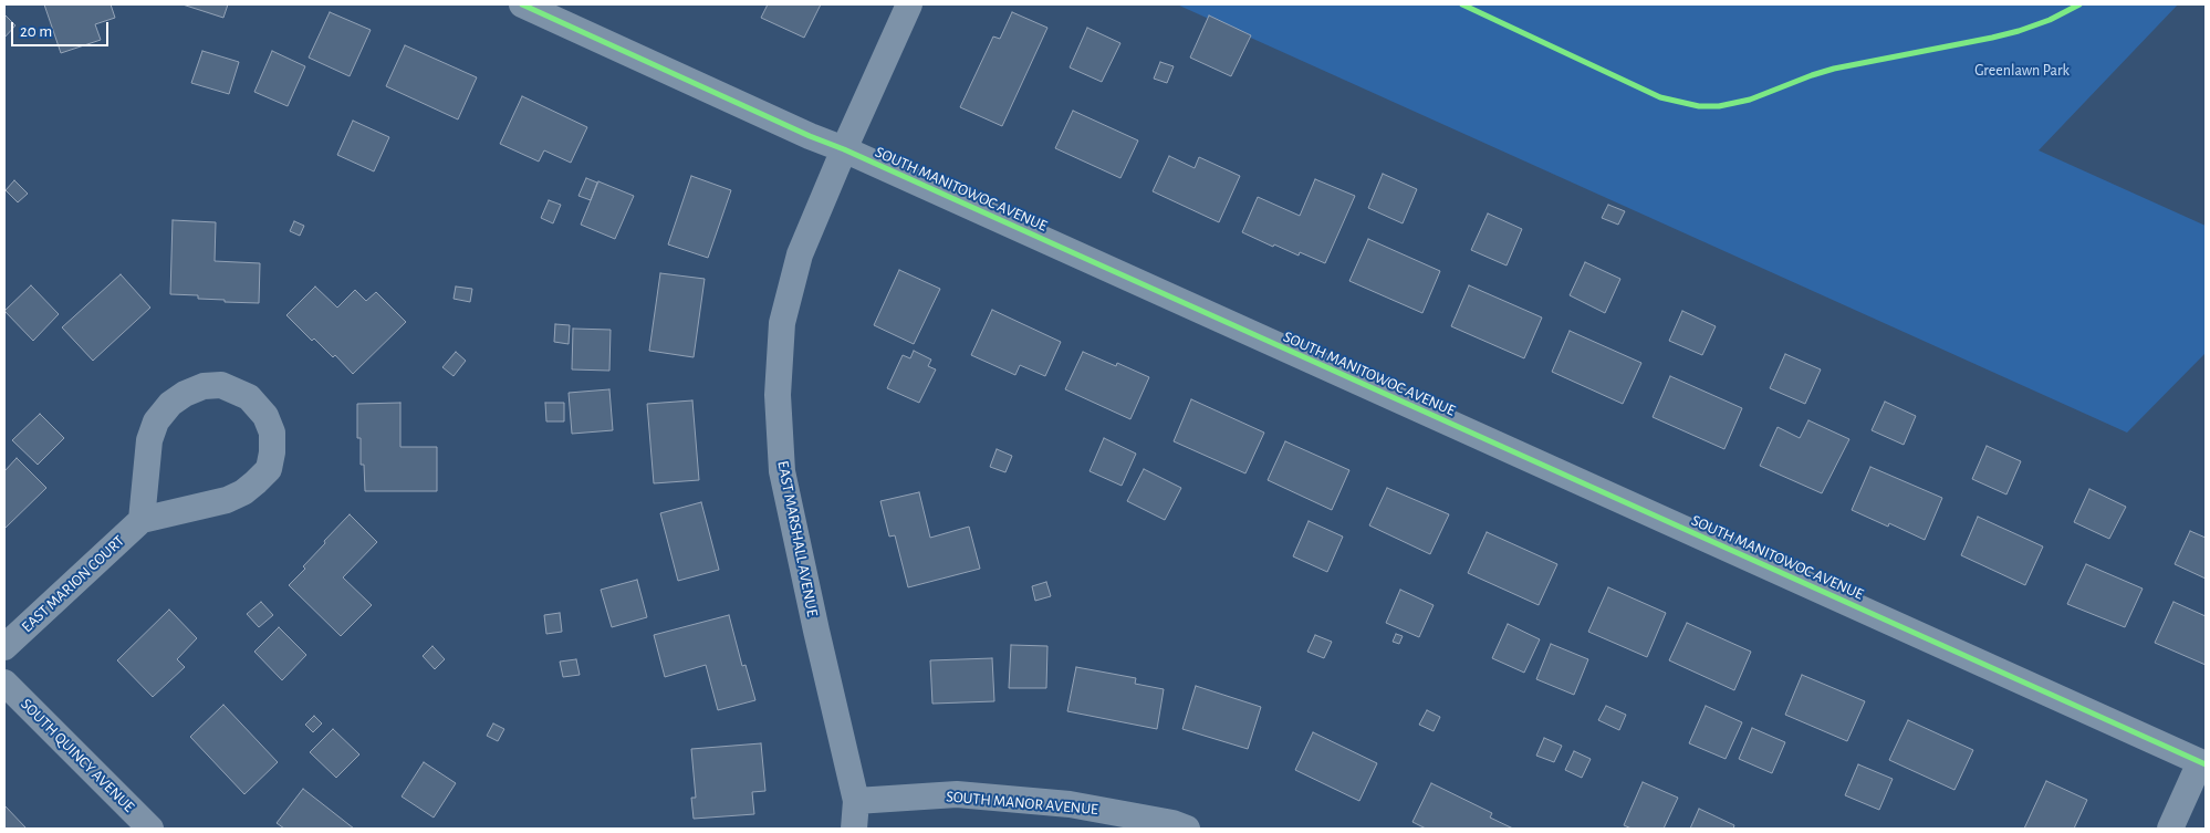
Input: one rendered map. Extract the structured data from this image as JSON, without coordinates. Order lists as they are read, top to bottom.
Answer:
{
  "streets": {
    "street": [
      "SOUTH MANITOWOC AVENUE",
      "EAST MARSHALL AVENUE",
      "EAST MARION COURT",
      "SOUTH QUINCY AVENUE",
      "SOUTH MANOR AVENUE"
    ]
  },
  "crossings": [
    ["SOUTH MANITOWOC AVENUE", "EAST MARSHALL AVENUE"],
    ["EAST MARSHALL AVENUE", "SOUTH MANOR AVENUE"]
  ],
  "parks": ["Greenlawn Park"],
  "scale_bar": "20 m"
}
